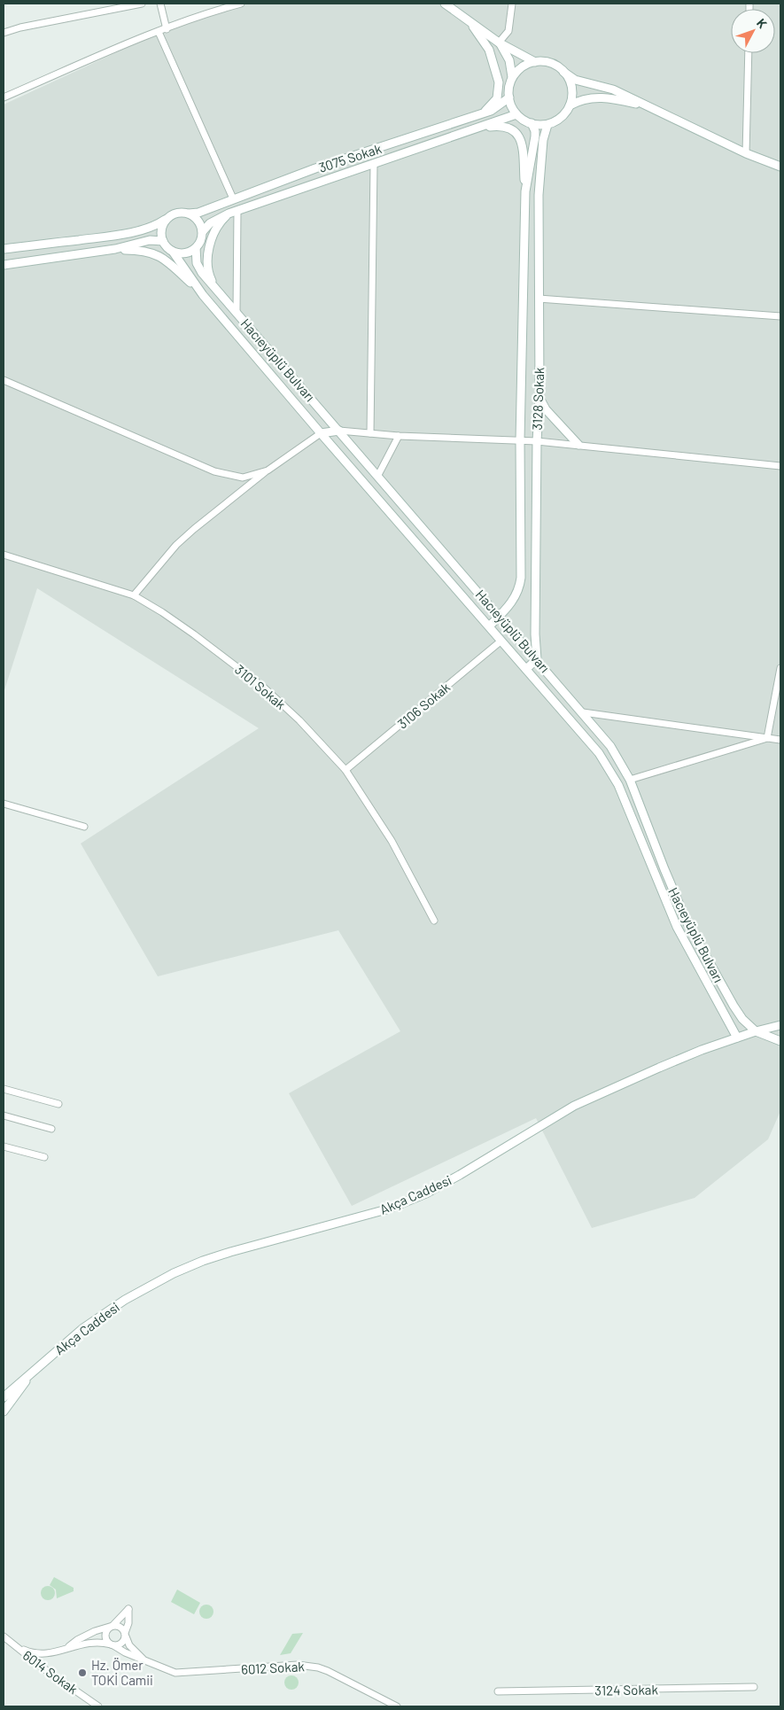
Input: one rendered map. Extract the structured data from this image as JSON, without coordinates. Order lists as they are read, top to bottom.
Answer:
{
  "streets": {
    "street": [
      "3075 Sokak",
      "Hacıeyüplü Bulvarı",
      "3128 Sokak",
      "3101 Sokak",
      "3106 Sokak",
      "Akça Caddesi",
      "6012 Sokak",
      "6014 Sokak",
      "3124 Sokak"
    ]
  },
  "crossings": [
    ["3075 Sokak", "Hacıeyüplü Bulvarı"],
    ["3075 Sokak", "3128 Sokak"],
    ["Hacıeyüplü Bulvarı", "3128 Sokak"],
    ["Hacıeyüplü Bulvarı", "3106 Sokak"],
    ["Hacıeyüplü Bulvarı", "Akça Caddesi"],
    ["3101 Sokak", "3106 Sokak"],
    ["6012 Sokak", "6014 Sokak"]
  ],
  "places": ["Hz. Ömer TOKİ Camii"],
  "north": "top right"
}
